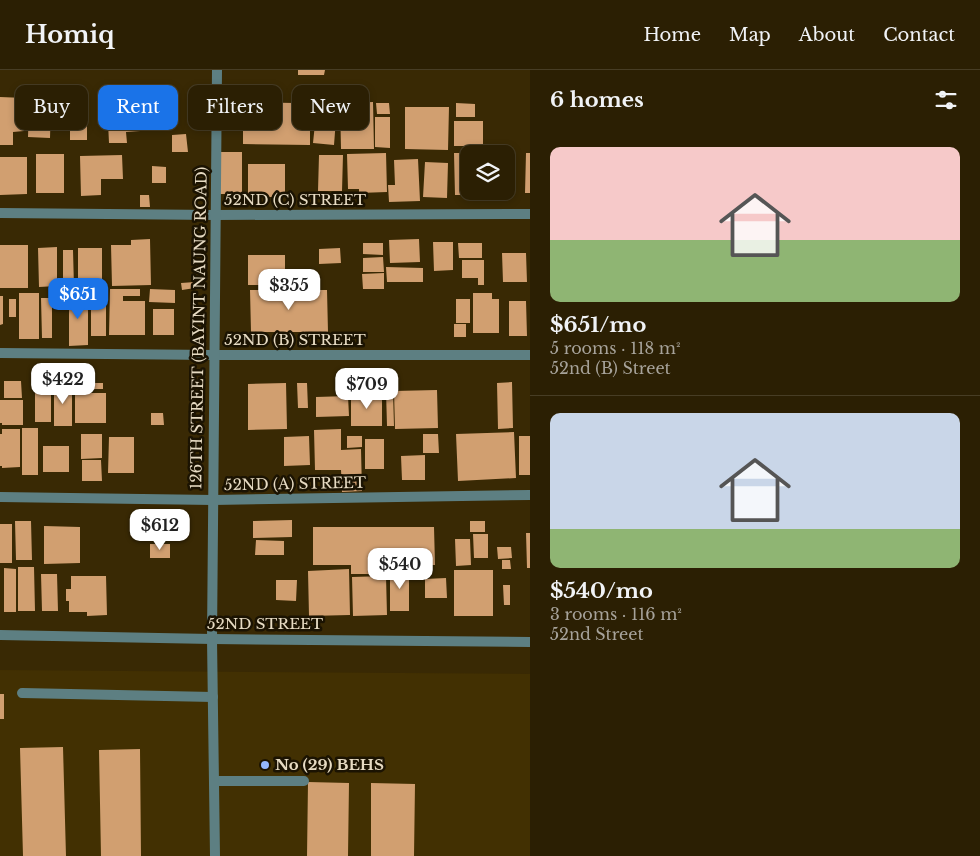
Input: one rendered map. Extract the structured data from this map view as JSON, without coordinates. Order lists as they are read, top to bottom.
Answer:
{
  "streets": {
    "street": [
      "52ND (C) STREET",
      "126TH STREET (BAYINT NAUNG ROAD)",
      "52ND (B) STREET",
      "52ND (A) STREET",
      "52ND STREET"
    ]
  },
  "crossings": [
    ["52ND (C) STREET", "126TH STREET (BAYINT NAUNG ROAD)"],
    ["126TH STREET (BAYINT NAUNG ROAD)", "52ND (B) STREET"],
    ["126TH STREET (BAYINT NAUNG ROAD)", "52ND (A) STREET"],
    ["126TH STREET (BAYINT NAUNG ROAD)", "52ND STREET"]
  ],
  "places": ["No (29) BEHS"],
  "page": {
    "header": "Homiq",
    "nav": [
      "Home",
      "Map",
      "About",
      "Contact"
    ],
    "heading": "6 homes",
    "chip": [
      "Buy",
      "Rent",
      "Filters",
      "New"
    ],
    "list": [
      {
        "name": "$651/mo",
        "note": "5 rooms · 118 m² · 52nd (B) Street"
      },
      {
        "name": "$540/mo",
        "note": "3 rooms · 116 m² · 52nd Street"
      }
    ],
    "price": [
      "$355",
      "$651",
      "$422",
      "$709",
      "$612",
      "$540"
    ]
  }
}
